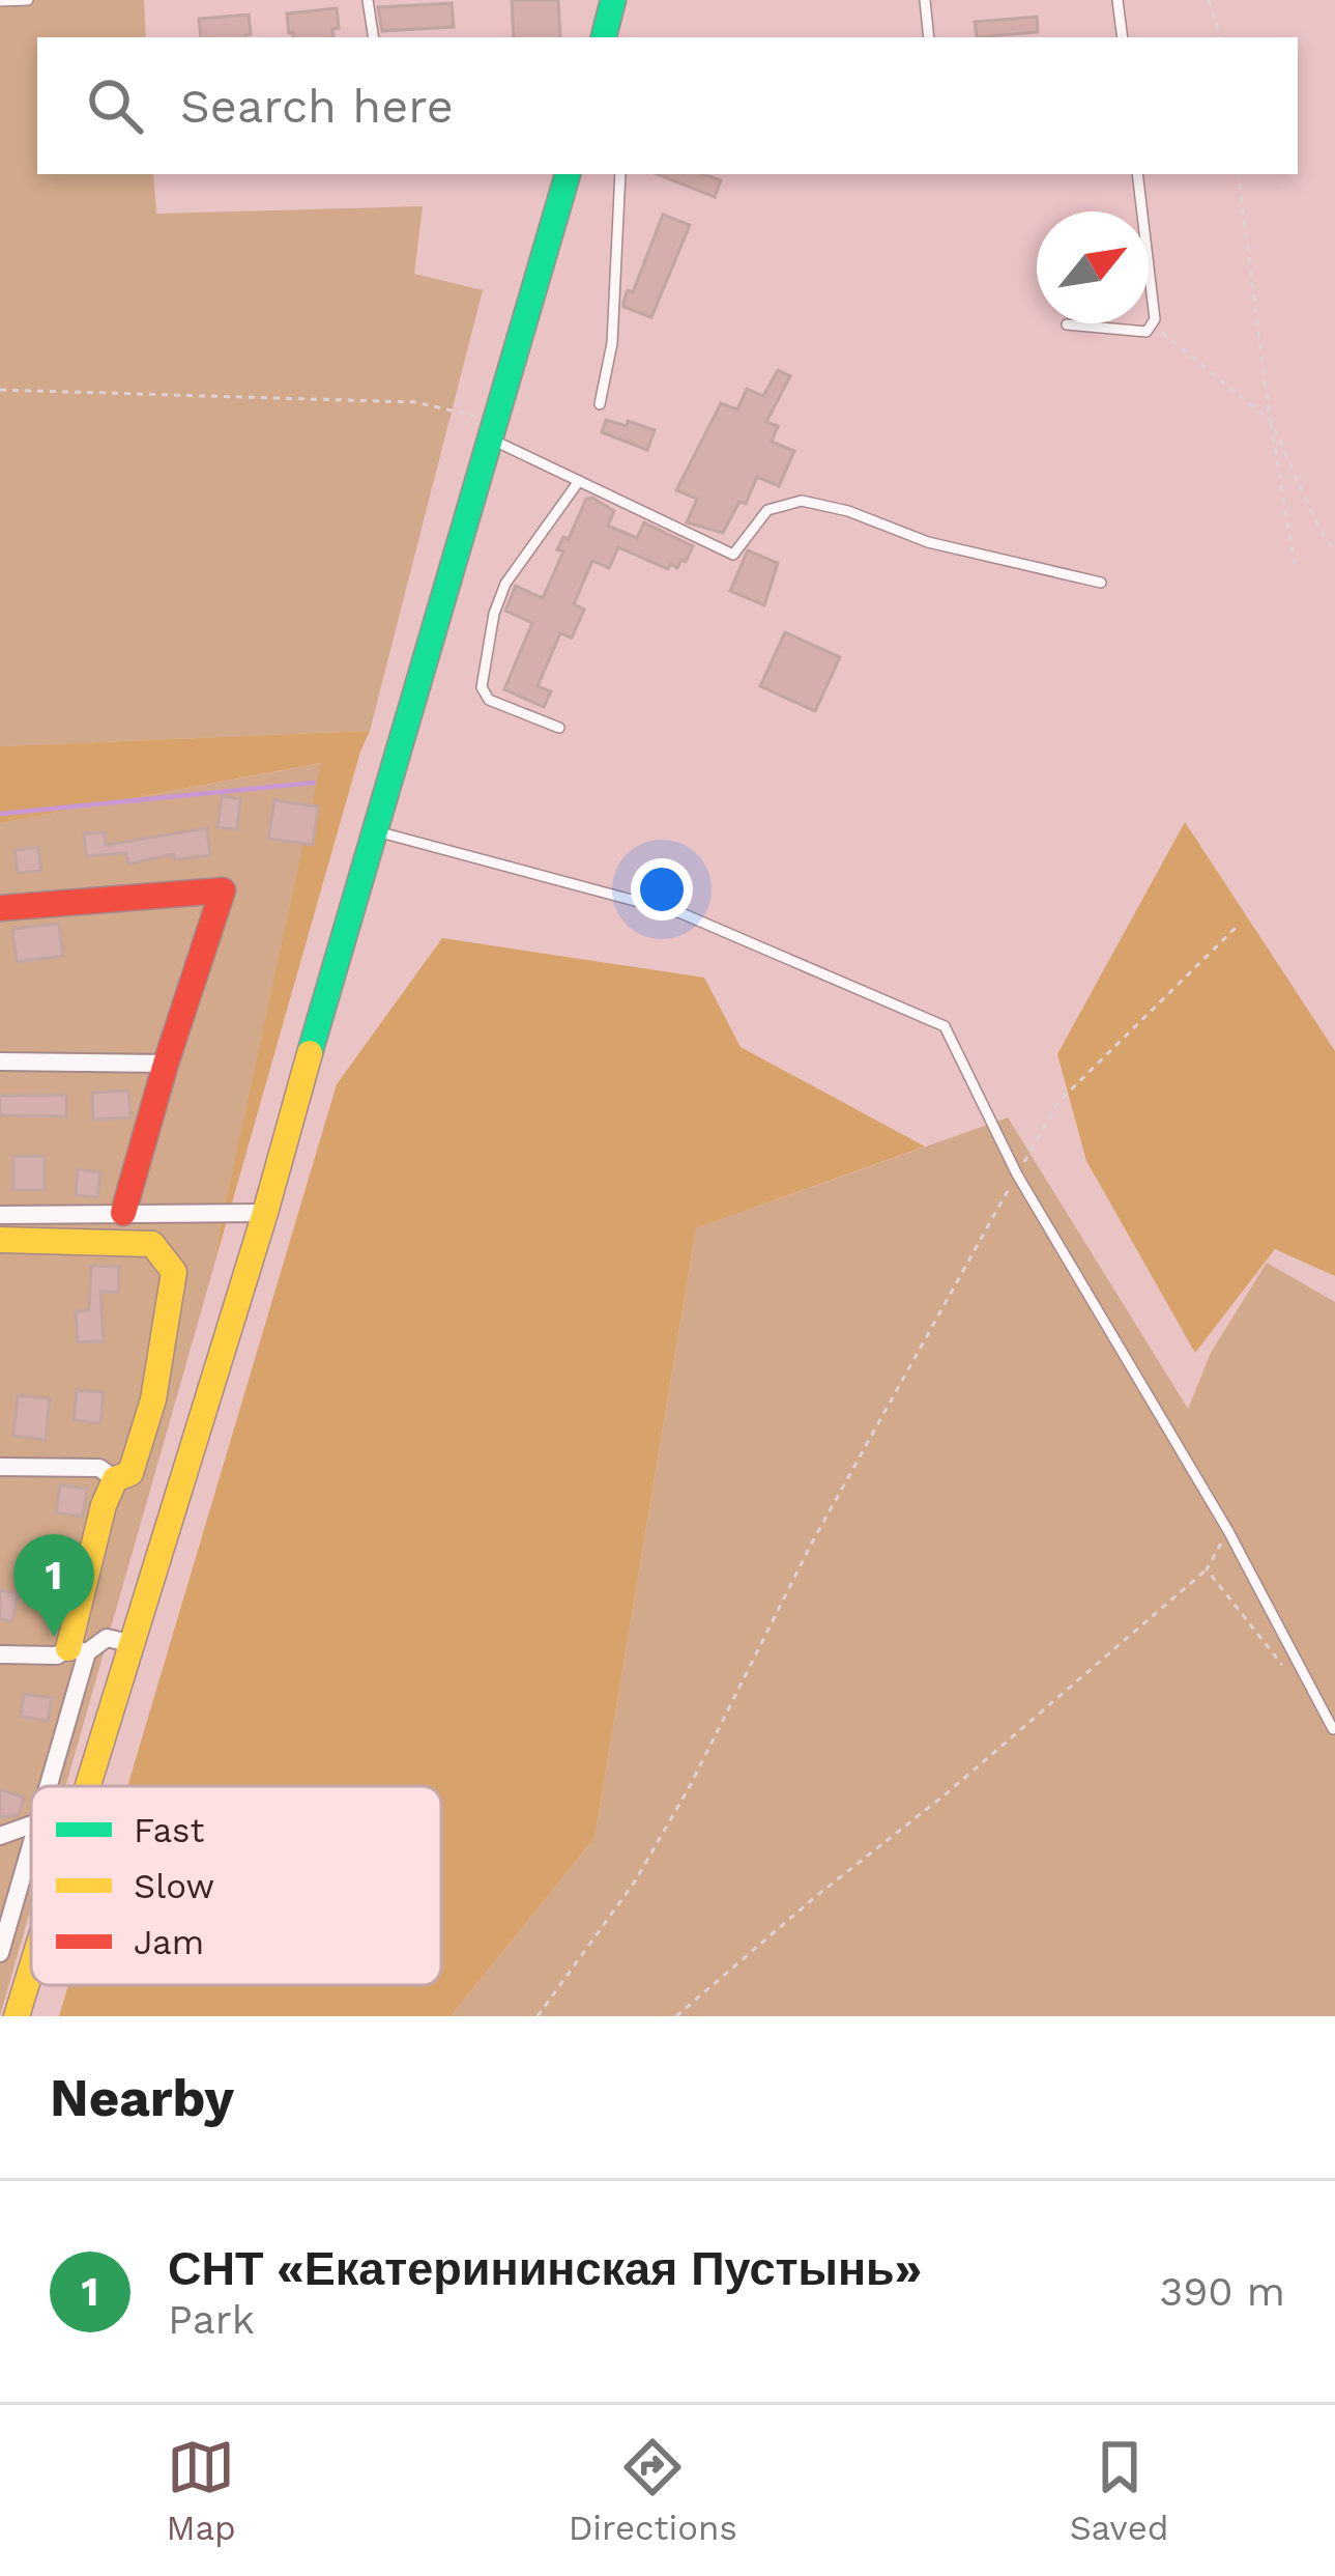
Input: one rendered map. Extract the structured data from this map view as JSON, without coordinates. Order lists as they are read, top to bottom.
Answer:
{
  "legend": ["Fast", "Slow", "Jam"],
  "north": "top right",
  "page": {
    "search": "Search here",
    "pins": "1",
    "heading": "Nearby",
    "list": [
      {
        "mark": "1",
        "name": "СНТ «Екатерининская Пустынь»",
        "note": "Park",
        "value": "390 m"
      }
    ],
    "nav": ["Map", "Directions", "Saved"]
  }
}
